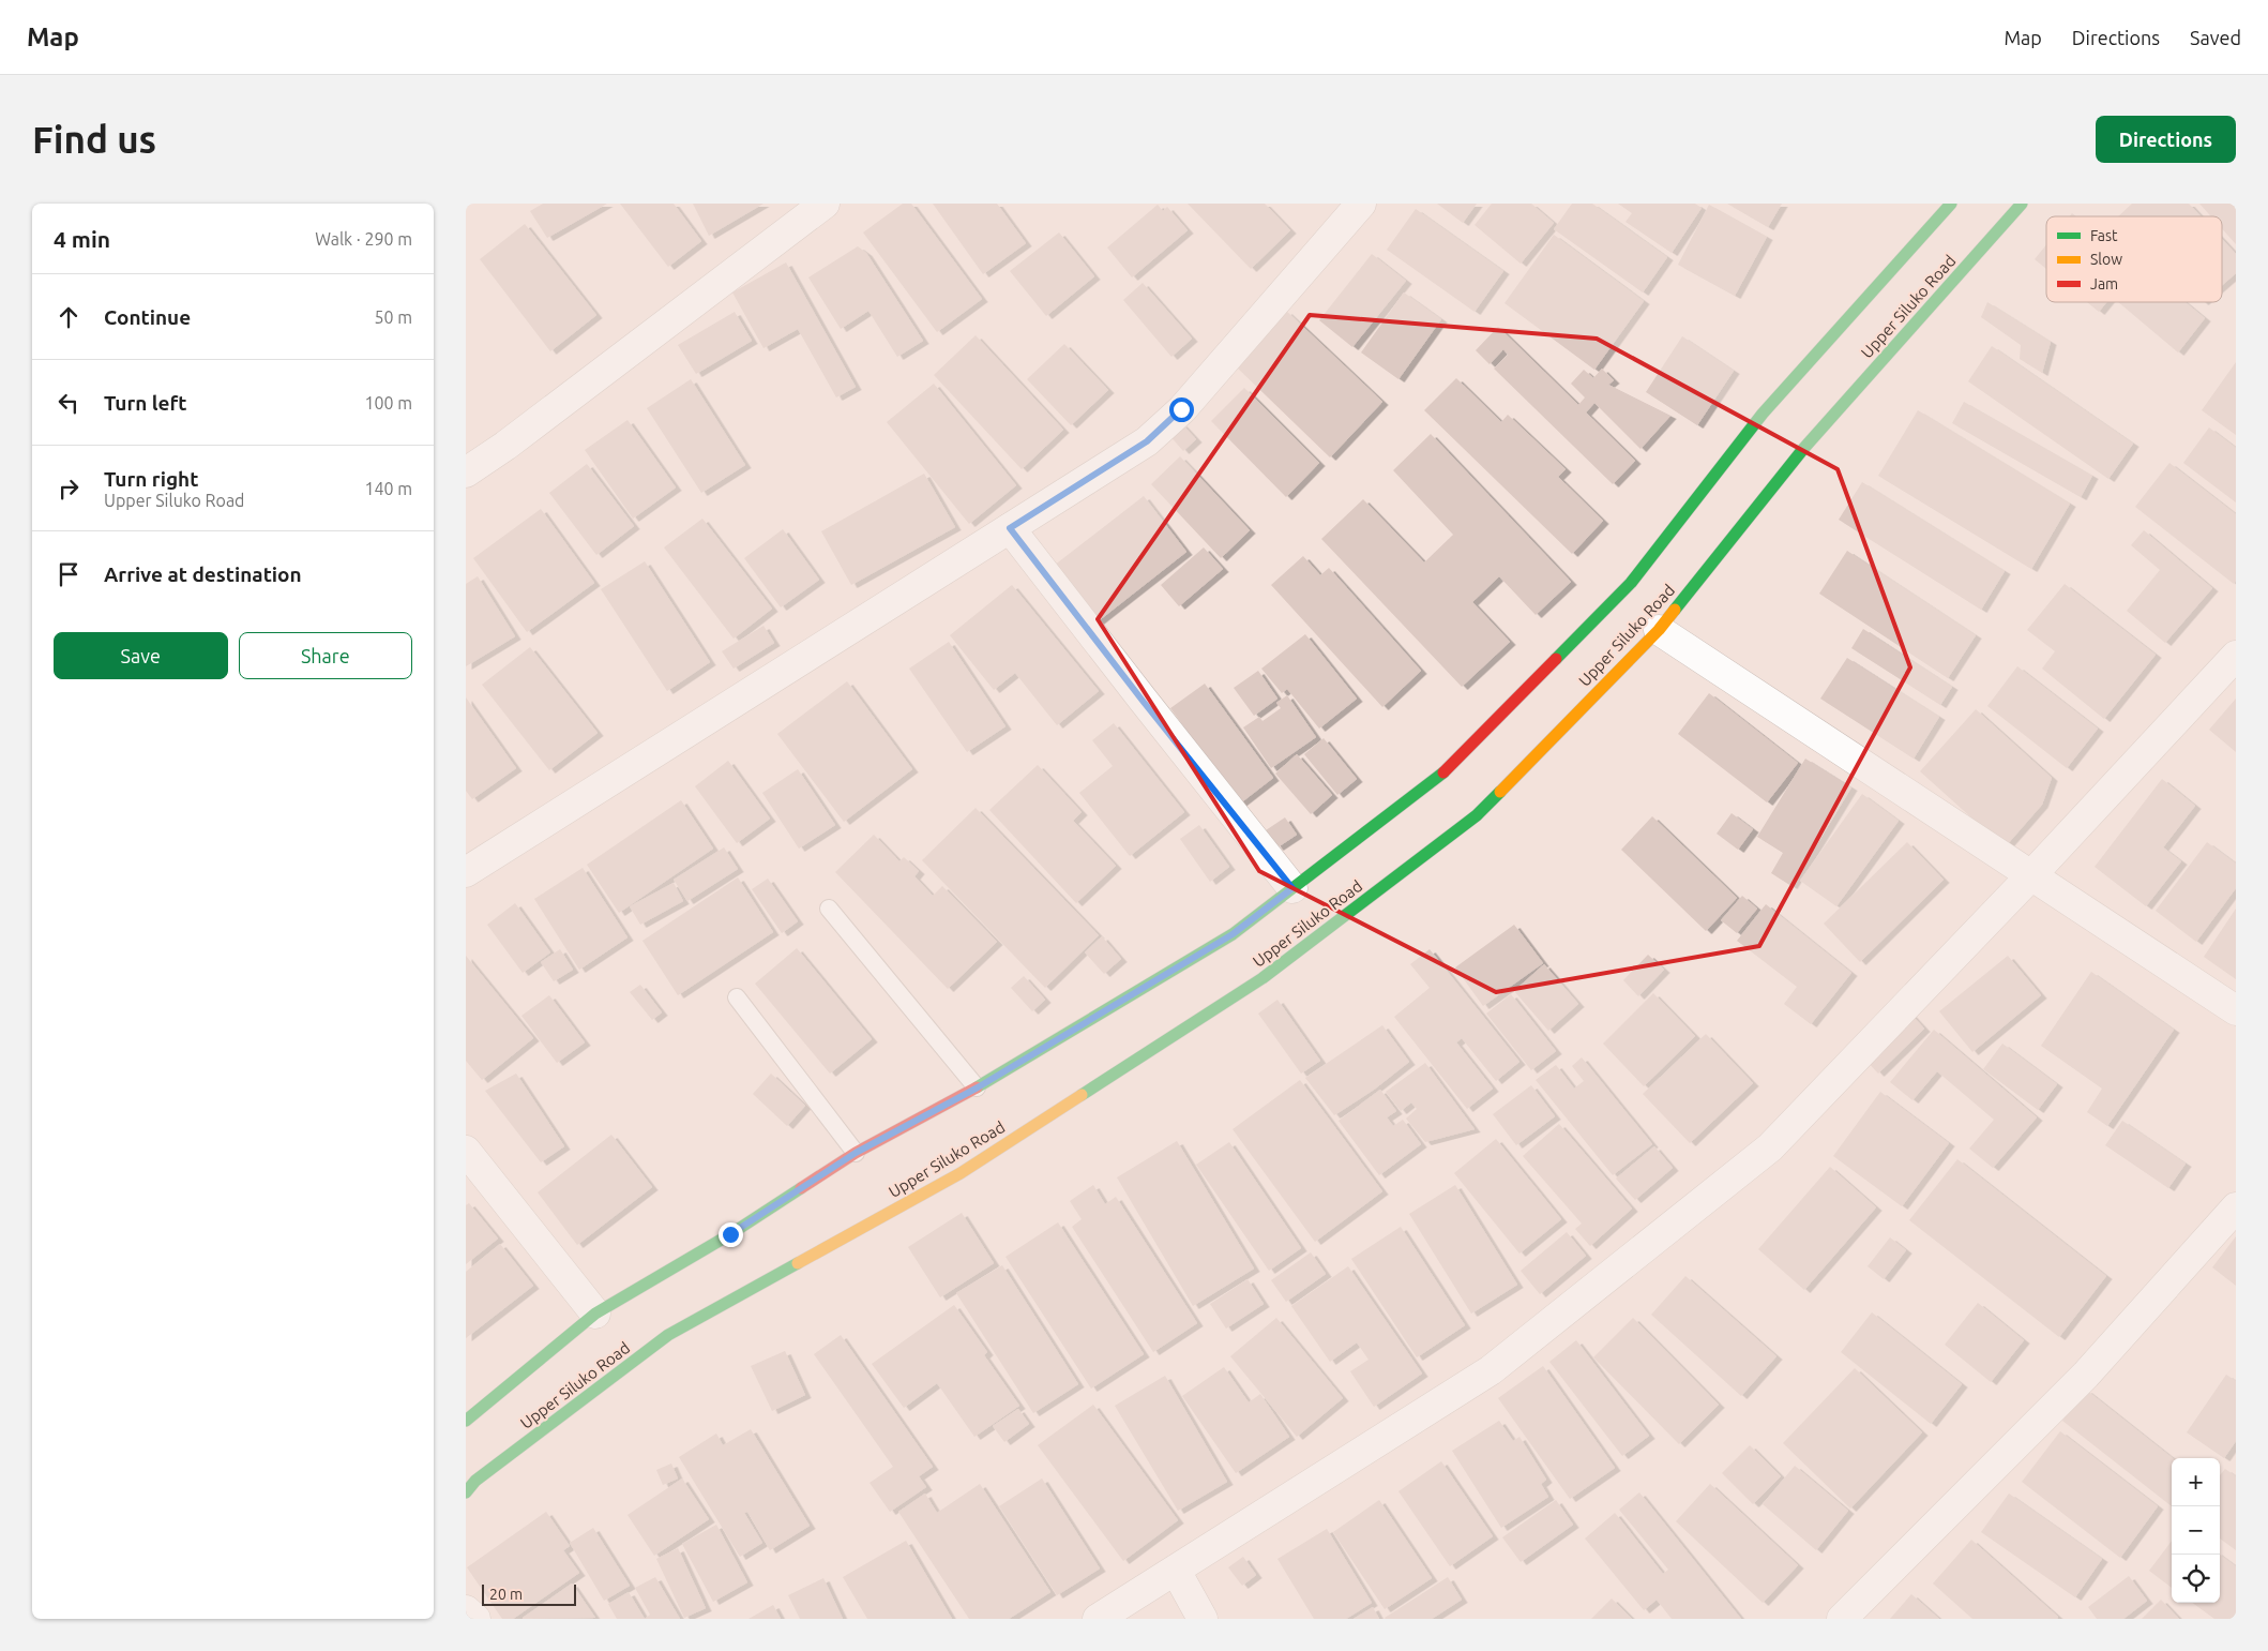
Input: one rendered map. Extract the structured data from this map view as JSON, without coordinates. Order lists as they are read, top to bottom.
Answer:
{
  "streets": {
    "main road": ["Upper Siluko Road"]
  },
  "legend": ["Fast", "Slow", "Jam"],
  "scale_bar": "20 m",
  "page": {
    "header": "Map",
    "nav": ["Map", "Directions", "Saved"],
    "buttons": [
      "Directions",
      ["Save", "Share"]
    ],
    "title": "Find us",
    "heading": ["4 min", "Walk · 290 m"],
    "list": [
      ["Continue", "50 m"],
      ["Turn left", "100 m"],
      ["Turn right", "Upper Siluko Road", "140 m"],
      "Arrive at destination"
    ],
    "map_buttons": ["+", "−"],
    "scale": "20 m"
  }
}
